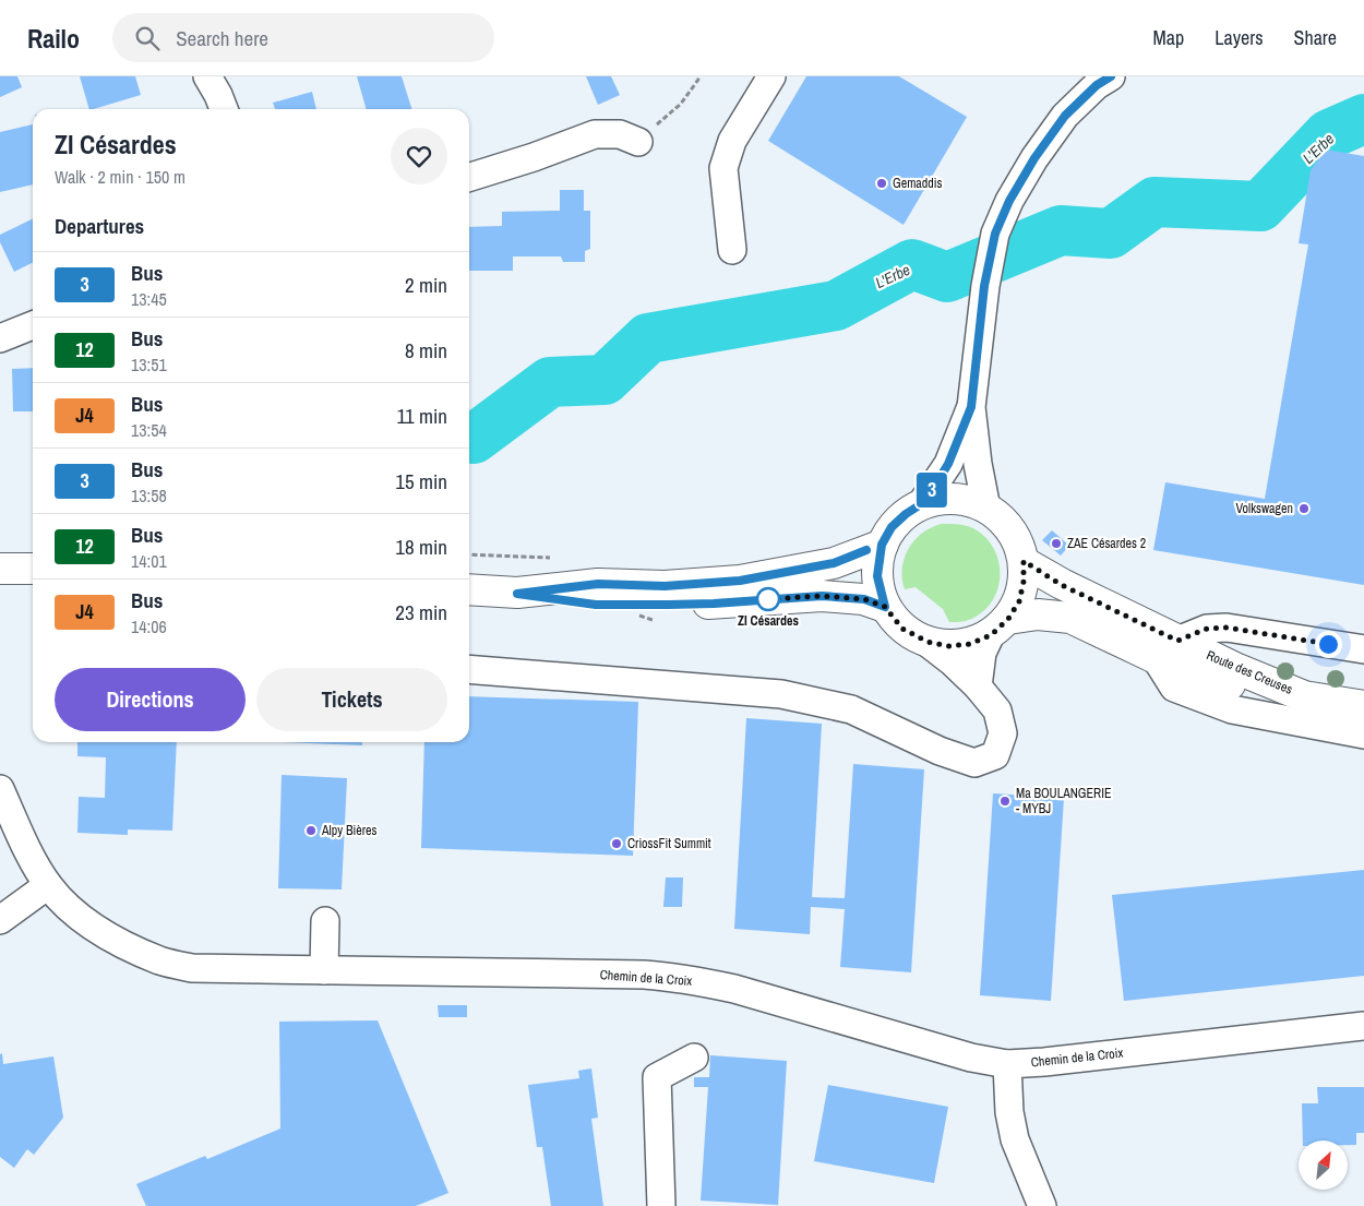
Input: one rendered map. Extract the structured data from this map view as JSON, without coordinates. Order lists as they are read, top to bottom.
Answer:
{
  "streets": {
    "main road": ["Route des Creuses"],
    "street": ["Chemin de la Croix"]
  },
  "water": ["L'Erbe"],
  "places": [
    "Gemaddis",
    "Volkswagen",
    "ZAE Césardes 2",
    "ZI Césardes",
    "Ma BOULANGERIE - MYBJ",
    "Alpy Bières",
    "CriossFit Summit"
  ],
  "lines": ["bus line 3"],
  "north": "top right",
  "page": {
    "header": "Railo",
    "search": "Search here",
    "nav": ["Map", "Layers", "Share"],
    "on_map": "3",
    "heading": [
      ["ZI Césardes", "Walk · 2 min · 150 m"],
      "Departures"
    ],
    "list": [
      {
        "mark": "3",
        "name": "Bus",
        "note": "13:45",
        "value": "2 min"
      },
      {
        "mark": "12",
        "name": "Bus",
        "note": "13:51",
        "value": "8 min"
      },
      {
        "mark": "J4",
        "name": "Bus",
        "note": "13:54",
        "value": "11 min"
      },
      {
        "mark": "3",
        "name": "Bus",
        "note": "13:58",
        "value": "15 min"
      },
      {
        "mark": "12",
        "name": "Bus",
        "note": "14:01",
        "value": "18 min"
      },
      {
        "mark": "J4",
        "name": "Bus",
        "note": "14:06",
        "value": "23 min"
      }
    ],
    "buttons": ["Directions", "Tickets"]
  }
}
